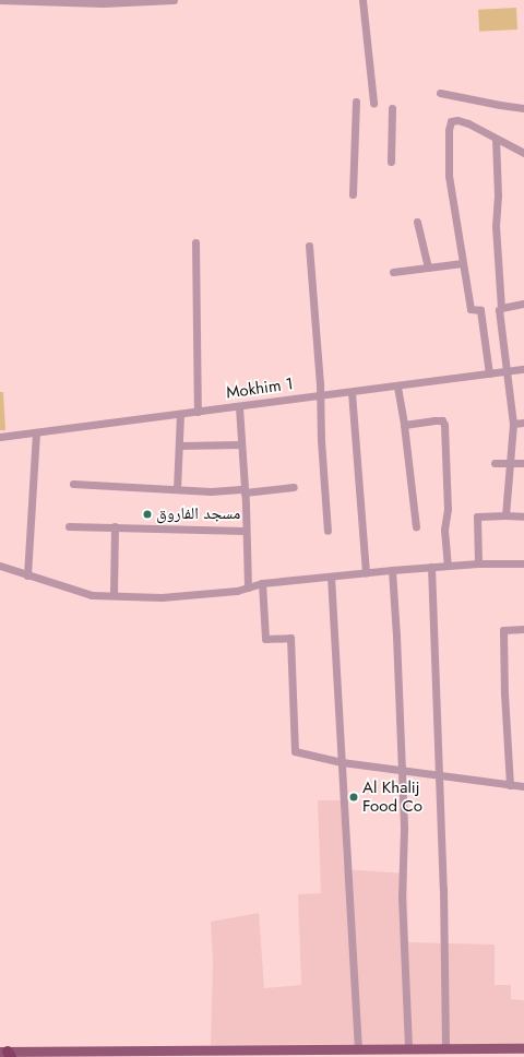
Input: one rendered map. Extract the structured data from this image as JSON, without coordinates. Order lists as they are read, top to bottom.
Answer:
{
  "streets": {
    "street": ["Mokhim 1"]
  },
  "places": ["مسجد الفاروق", "Al Khalij Food Co"]
}
